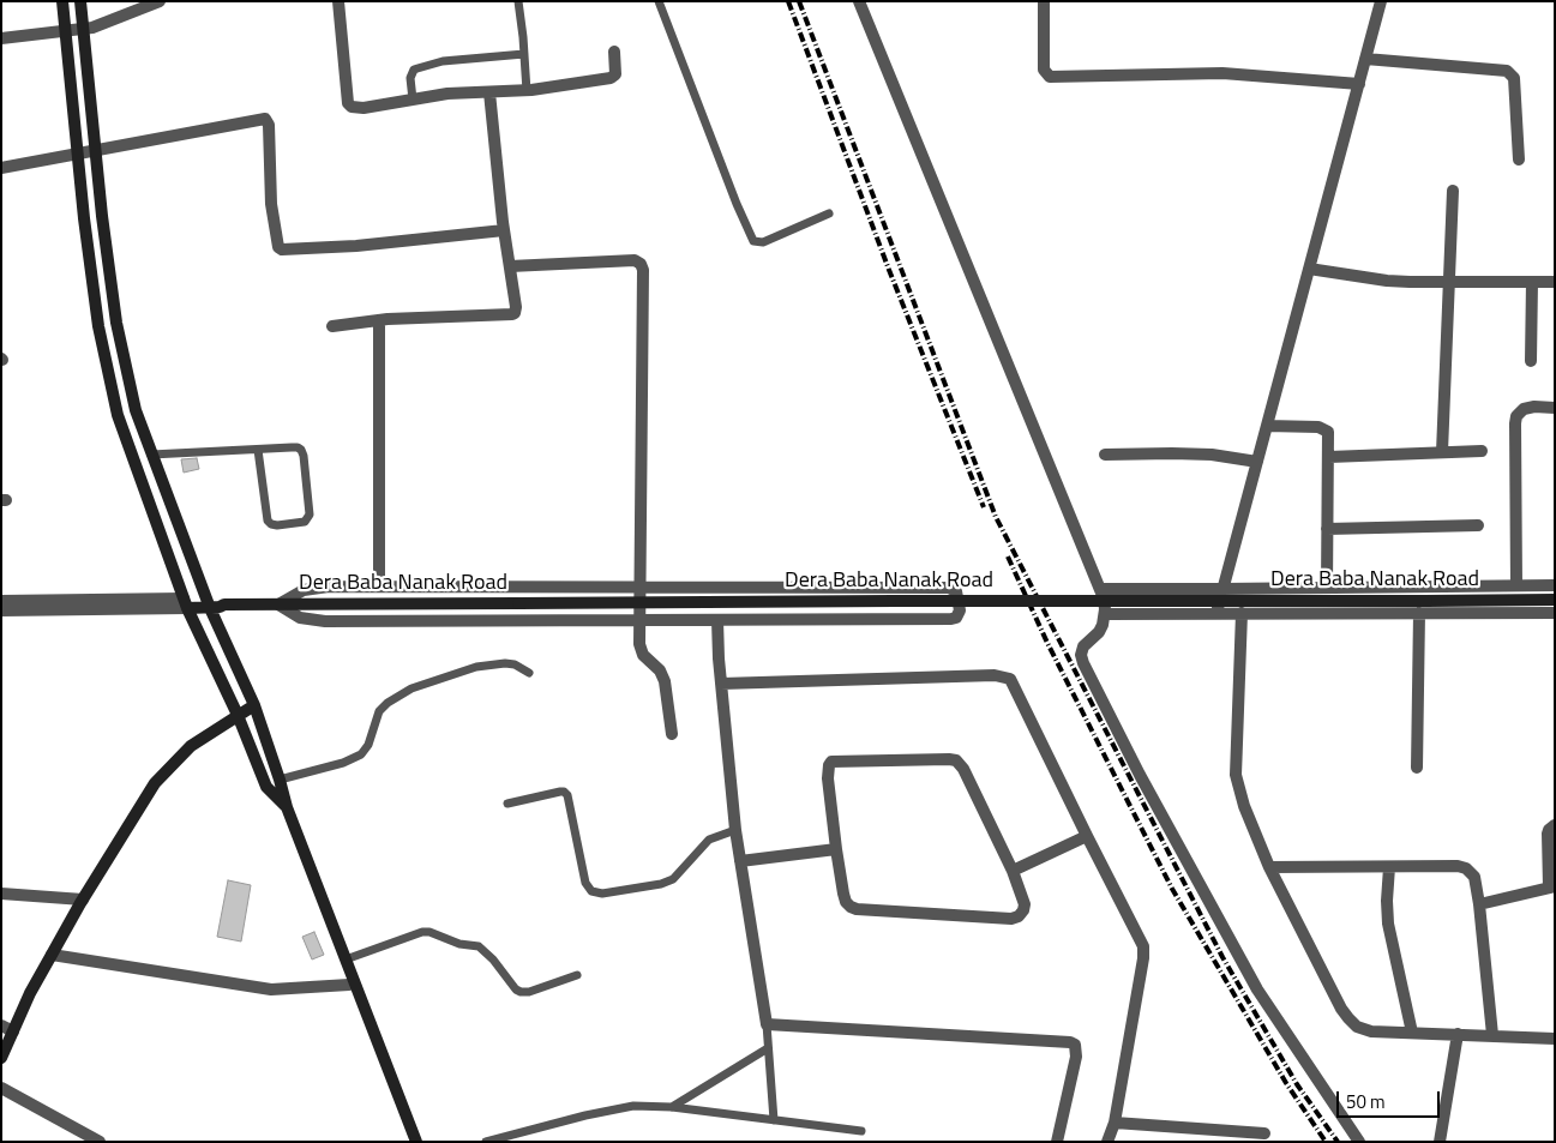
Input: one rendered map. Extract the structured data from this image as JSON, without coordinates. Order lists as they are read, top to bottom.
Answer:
{
  "streets": {
    "main road": ["Dera Baba Nanak Road"]
  },
  "scale_bar": "50 m"
}
